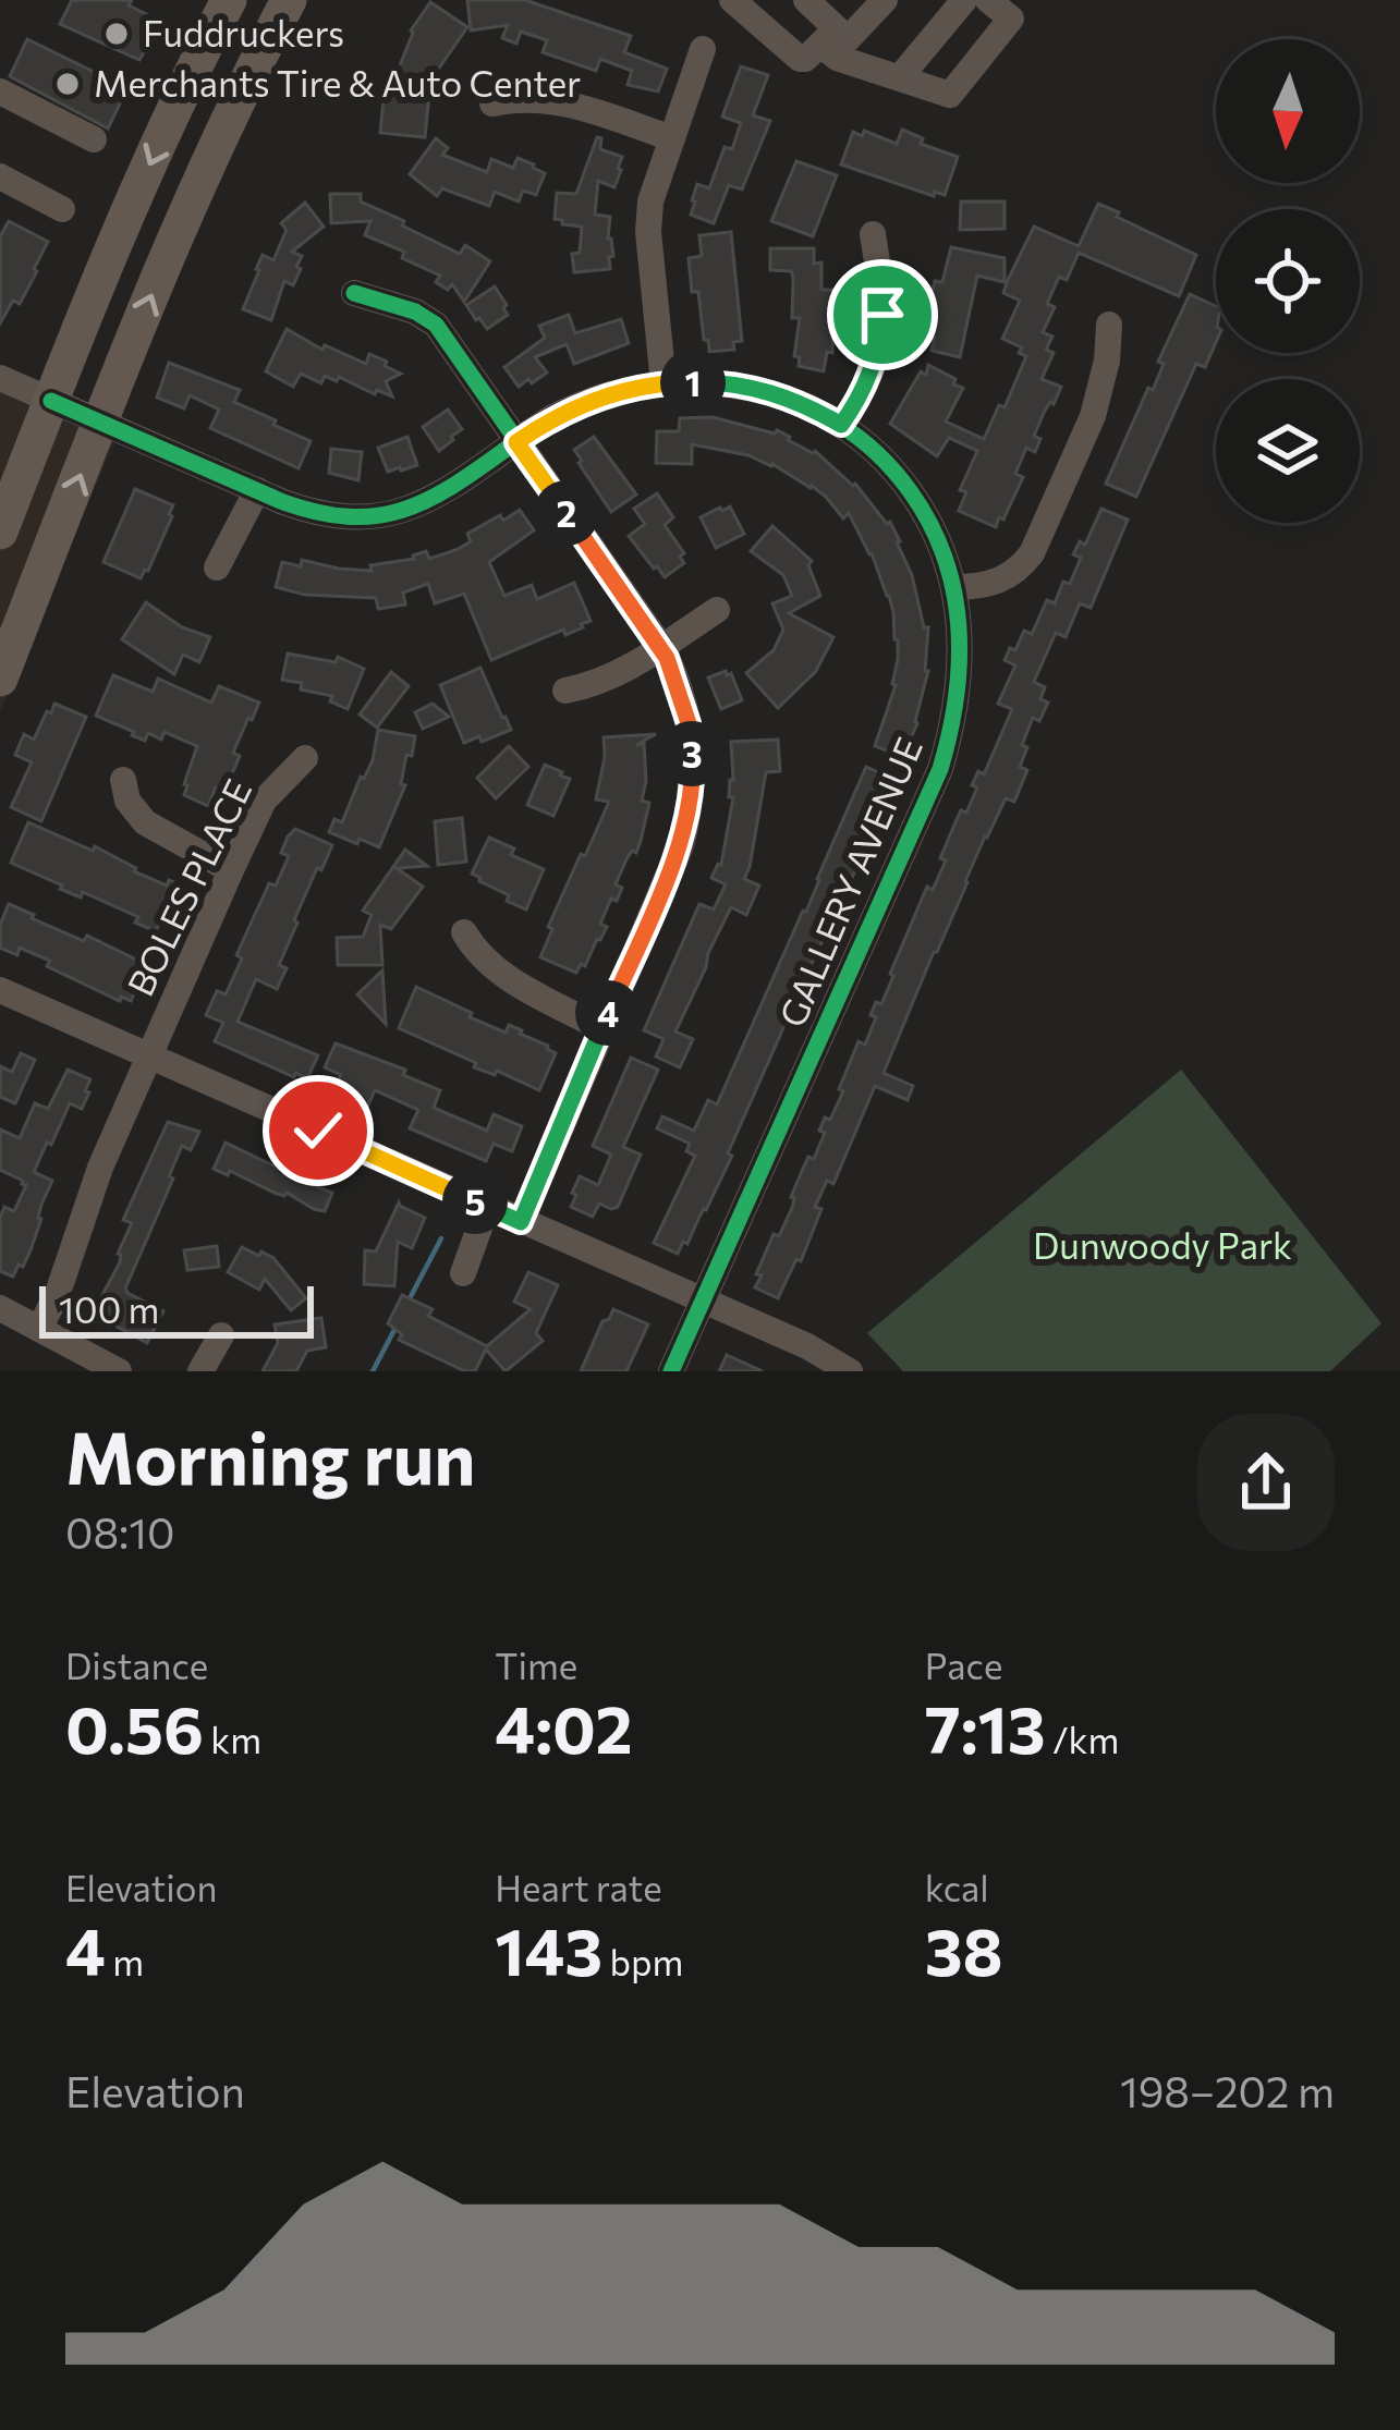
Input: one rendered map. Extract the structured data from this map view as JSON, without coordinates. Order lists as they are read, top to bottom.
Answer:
{
  "streets": {
    "street": ["GALLERY AVENUE", "BOLES PLACE"]
  },
  "parks": ["Dunwoody Park"],
  "places": ["Fuddruckers", "Merchants Tire & Auto Center"],
  "scale_bar": "100 m",
  "north": "bottom",
  "page": {
    "pins": [
      "1",
      "2",
      "3",
      "4",
      "5"
    ],
    "scale": "100 m",
    "heading": ["Morning run", "08:10"],
    "stats": [
      ["Distance", "0.56 km"],
      ["Time", "4:02"],
      ["Pace", "7:13 /km"],
      ["Elevation", "4 m"],
      ["Heart rate", "143 bpm"],
      ["kcal", "38"]
    ],
    "chart": ["Elevation", "198–202 m"]
  }
}
